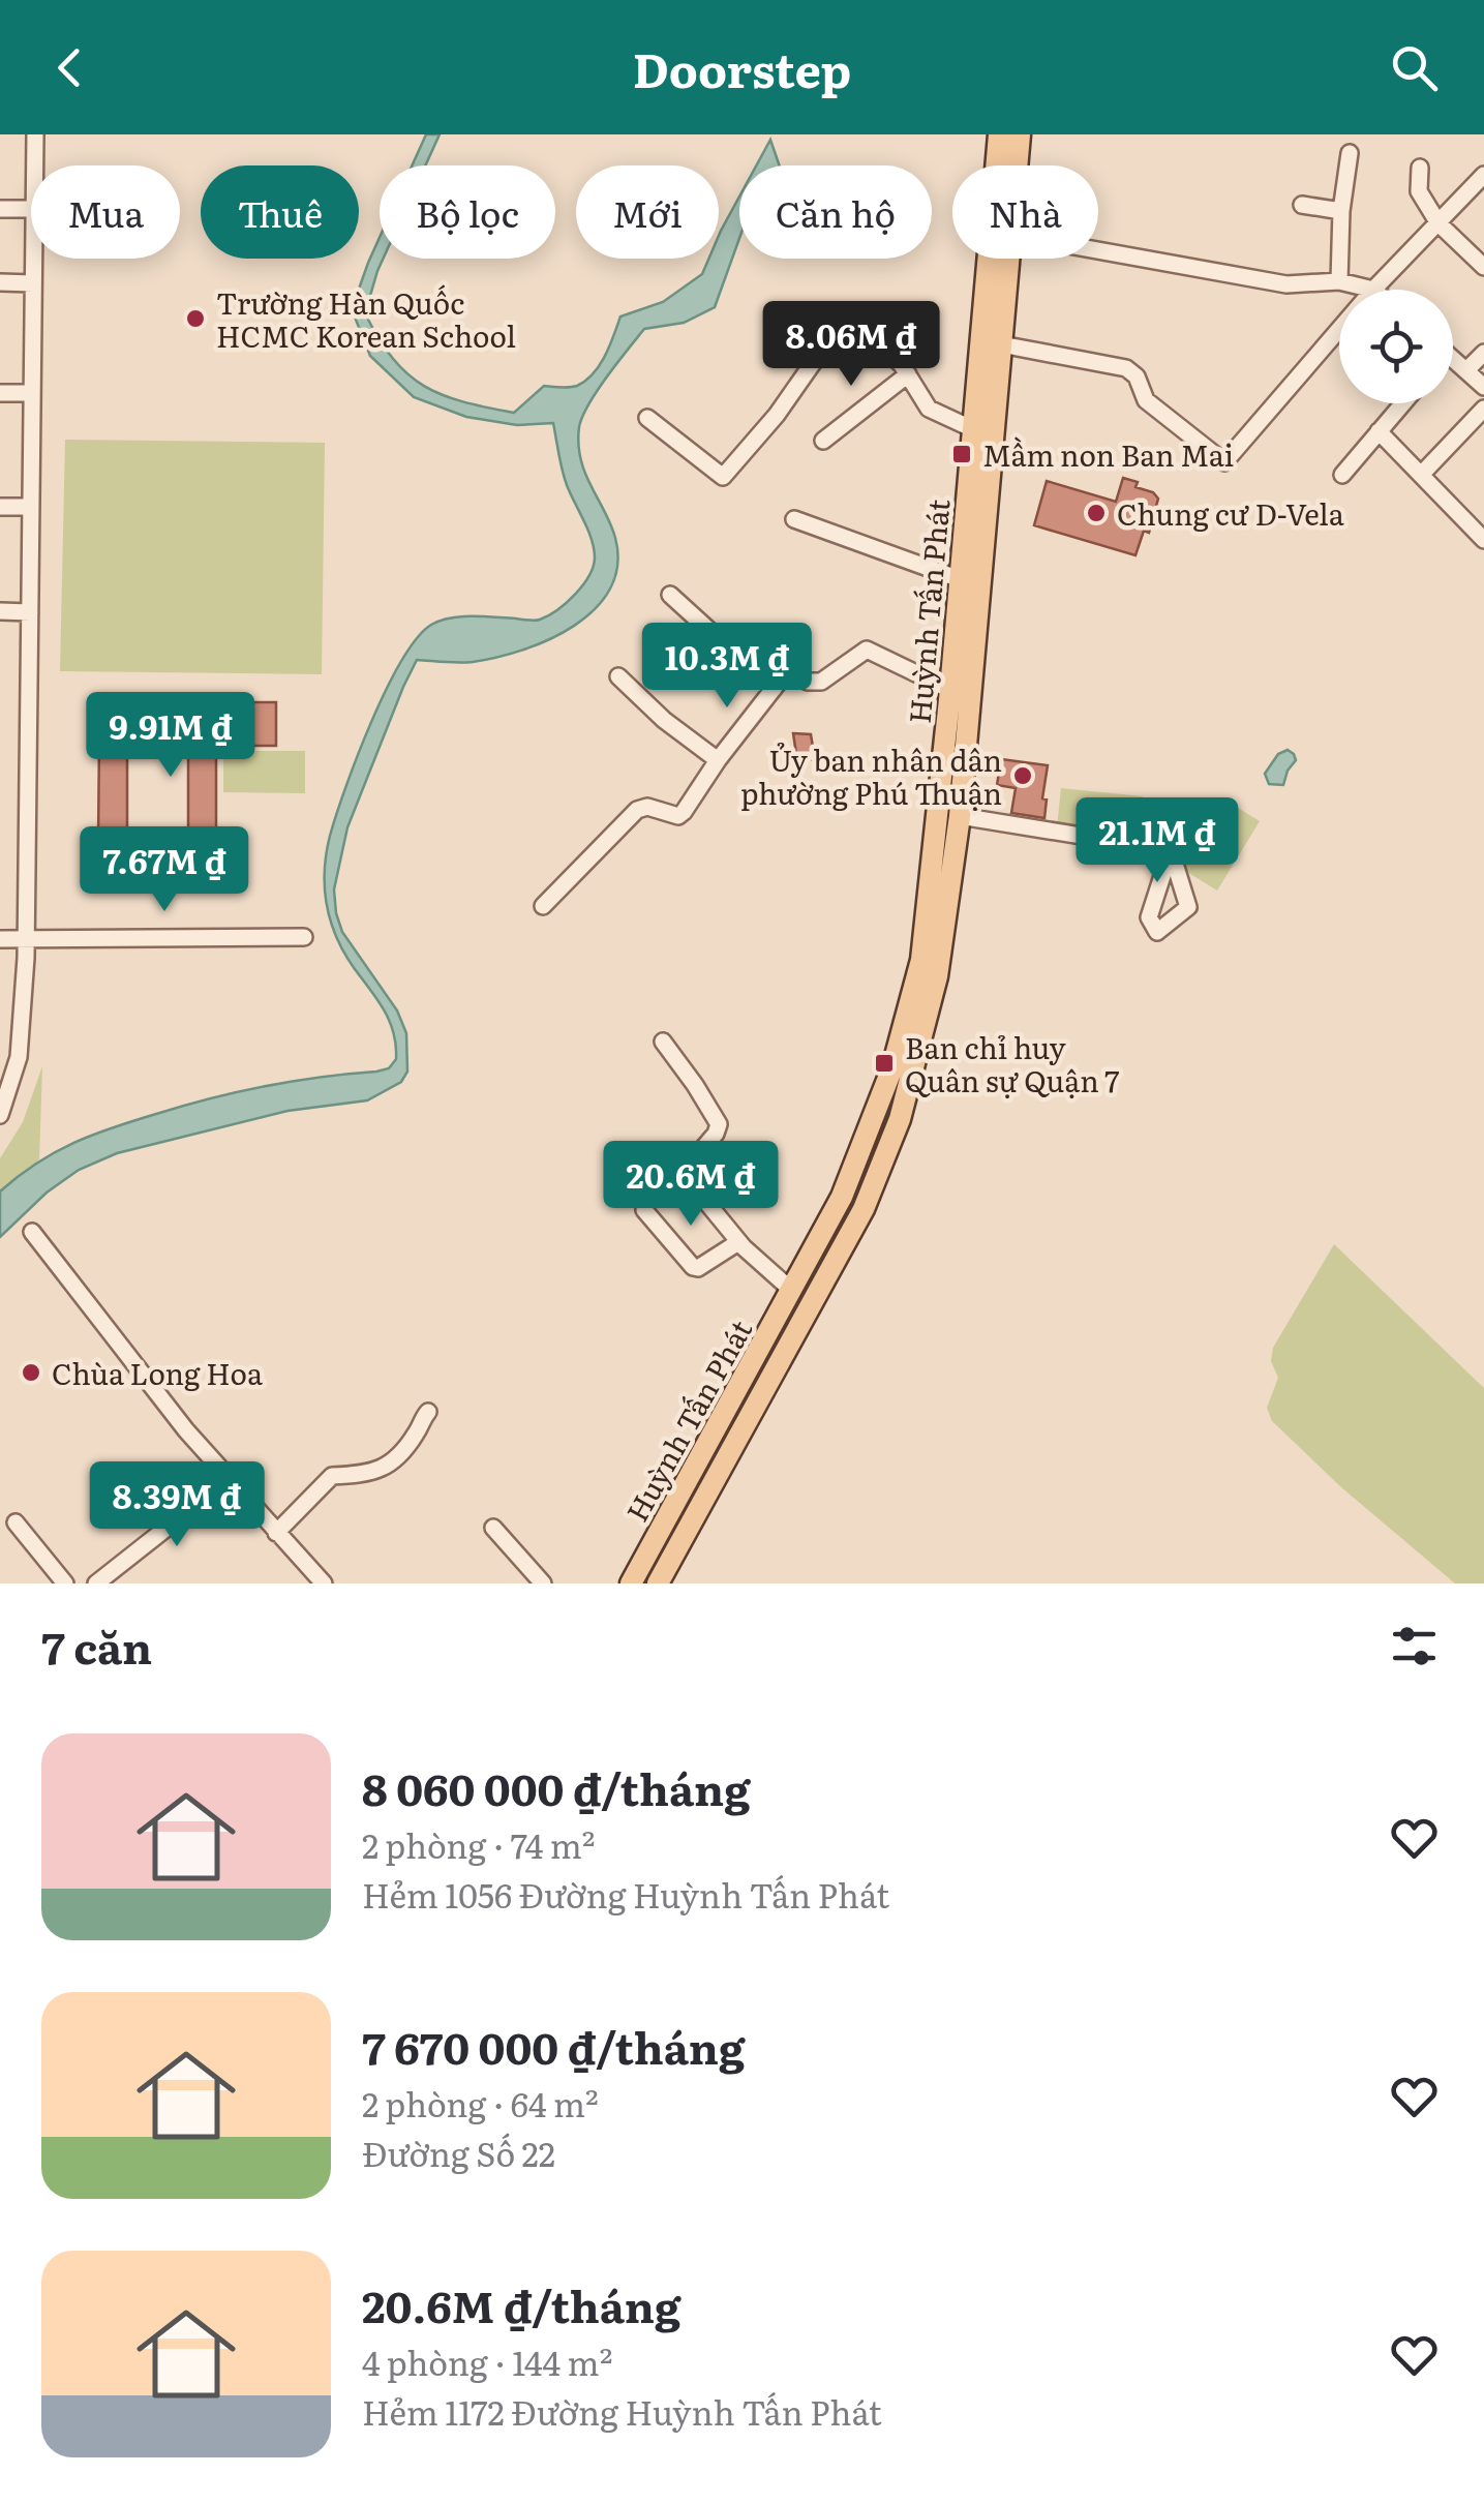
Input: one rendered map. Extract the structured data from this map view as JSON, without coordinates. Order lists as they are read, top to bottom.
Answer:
{
  "streets": {
    "main road": ["Huỳnh Tấn Phát"]
  },
  "places": {
    "other": [
      "Trường Hàn Quốc HCMC Korean School",
      "Chung cư D-Vela",
      "Ủy ban nhân dân phường Phú Thuận",
      "Chùa Long Hoa"
    ],
    "transit": ["Mầm non Ban Mai", "Ban chỉ huy Quân sự Quận 7"]
  },
  "page": {
    "header": "Doorstep",
    "chip": [
      "Mua",
      "Thuê",
      "Bộ lọc",
      "Mới",
      "Căn hộ",
      "Nhà"
    ],
    "price": [
      "8.06M ₫",
      "10.3M ₫",
      "9.91M ₫",
      "21.1M ₫",
      "7.67M ₫",
      "20.6M ₫",
      "8.39M ₫"
    ],
    "heading": "7 căn",
    "list": [
      {
        "name": "8 060 000 ₫/tháng",
        "note": "2 phòng · 74 m² · Hẻm 1056 Đường Huỳnh Tấn Phát"
      },
      {
        "name": "7 670 000 ₫/tháng",
        "note": "2 phòng · 64 m² · Đường Số 22"
      },
      {
        "name": "20.6M ₫/tháng",
        "note": "4 phòng · 144 m² · Hẻm 1172 Đường Huỳnh Tấn Phát"
      }
    ]
  }
}
